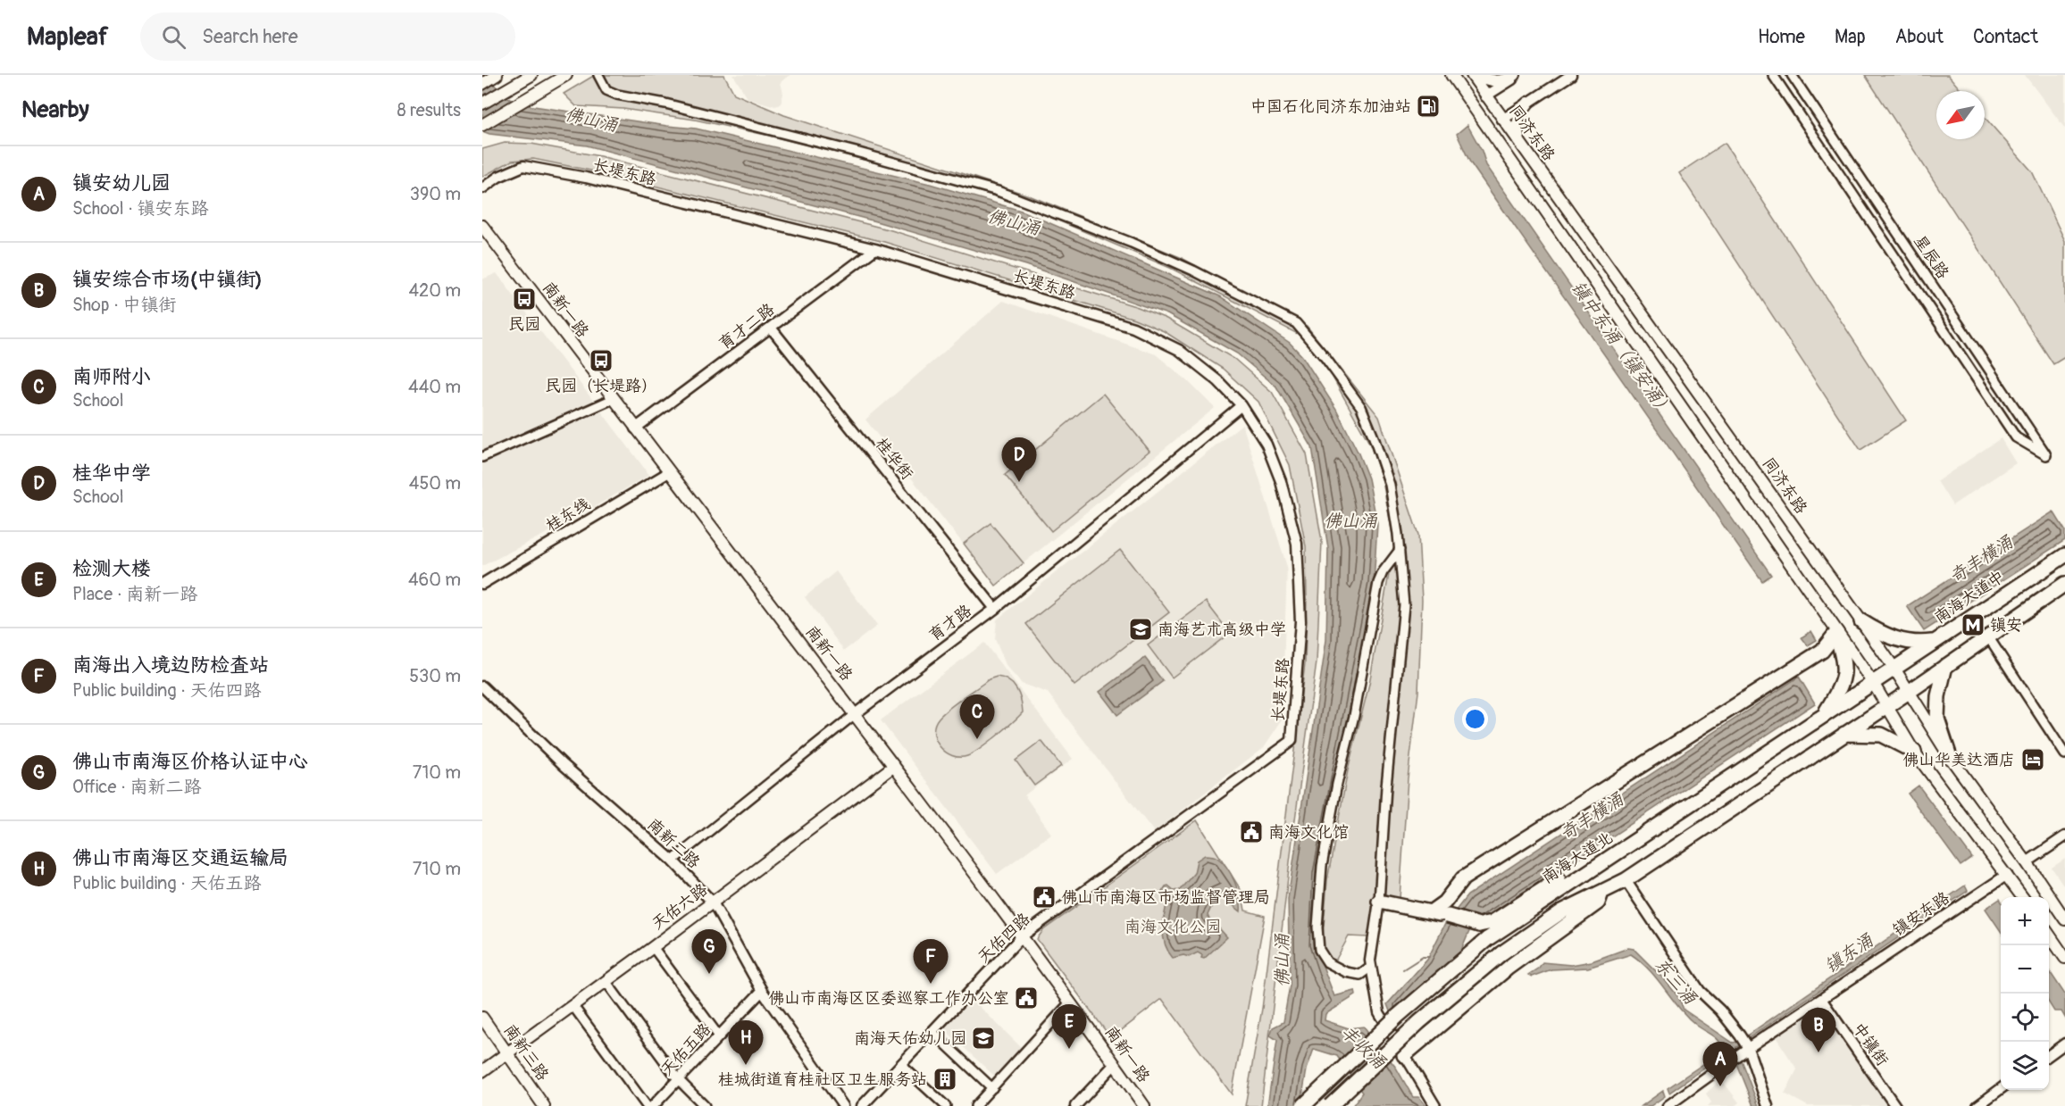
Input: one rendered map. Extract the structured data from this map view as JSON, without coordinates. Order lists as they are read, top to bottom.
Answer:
{
  "streets": {
    "highway": ["南海大道中", "南海大道北"],
    "main road": [
      "同济东路",
      "南新一路",
      "天佑六路",
      "南新三路"
    ],
    "street": [
      "长堤东路",
      "星辰路",
      "育才二路",
      "桂华街",
      "桂东线",
      "育才路",
      "南新二路",
      "镇安东路",
      "天佑四路",
      "中镇街",
      "天佑五路"
    ]
  },
  "crossings": [
    ["同济东路", "南海大道中"],
    ["同济东路", "南海大道北"],
    ["同济东路", "镇安东路"],
    ["长堤东路", "育才二路"],
    ["长堤东路", "育才路"],
    ["长堤东路", "天佑四路"],
    ["南新一路", "育才二路"],
    ["南新一路", "桂东线"],
    ["南新一路", "育才路"],
    ["南新一路", "天佑六路"],
    ["南新一路", "天佑四路"],
    ["育才二路", "桂华街"],
    ["桂华街", "育才路"],
    ["南海大道中", "南海大道北"],
    ["育才路", "南新二路"],
    ["南新二路", "天佑六路"],
    ["南新二路", "天佑五路"],
    ["天佑六路", "南新三路"],
    ["镇安东路", "中镇街"]
  ],
  "water": [
    "佛山涌",
    "镇中东涌（镇安涌）",
    "奇丰横涌",
    "镇东涌",
    "东三涌",
    "丰收涌"
  ],
  "parks": ["南海文化公园"],
  "places": {
    "fuel station": ["中国石化同济东加油站"],
    "bus stop": ["民园", "民园（长堤路）"],
    "metro station": ["镇安"],
    "school or university": ["南海艺术高级中学", "南海天佑幼儿园"],
    "hotel": ["佛山华美达酒店"],
    "public building": ["南海文化馆", "佛山市南海区市场监督管理局", "佛山市南海区区委巡察工作办公室"],
    "building": ["桂城街道育桂社区卫生服务站"]
  },
  "north": "bottom left",
  "page": {
    "header": "Mapleaf",
    "search": "Search here",
    "nav": [
      "Home",
      "Map",
      "About",
      "Contact"
    ],
    "heading": ["Nearby", "8 results"],
    "list": [
      {
        "mark": "A",
        "name": "镇安幼儿园",
        "note": "School · 镇安东路",
        "value": "390 m"
      },
      {
        "mark": "B",
        "name": "镇安综合市场(中镇街)",
        "note": "Shop · 中镇街",
        "value": "420 m"
      },
      {
        "mark": "C",
        "name": "南师附小",
        "note": "School",
        "value": "440 m"
      },
      {
        "mark": "D",
        "name": "桂华中学",
        "note": "School",
        "value": "450 m"
      },
      {
        "mark": "E",
        "name": "检测大楼",
        "note": "Place · 南新一路",
        "value": "460 m"
      },
      {
        "mark": "F",
        "name": "南海出入境边防检查站",
        "note": "Public building · 天佑四路",
        "value": "530 m"
      },
      {
        "mark": "G",
        "name": "佛山市南海区价格认证中心",
        "note": "Office · 南新二路",
        "value": "710 m"
      },
      {
        "mark": "H",
        "name": "佛山市南海区交通运输局",
        "note": "Public building · 天佑五路",
        "value": "710 m"
      }
    ],
    "pins": [
      "D",
      "C",
      "G",
      "F",
      "E",
      "B",
      "H",
      "A"
    ],
    "map_buttons": ["+", "−"]
  }
}
